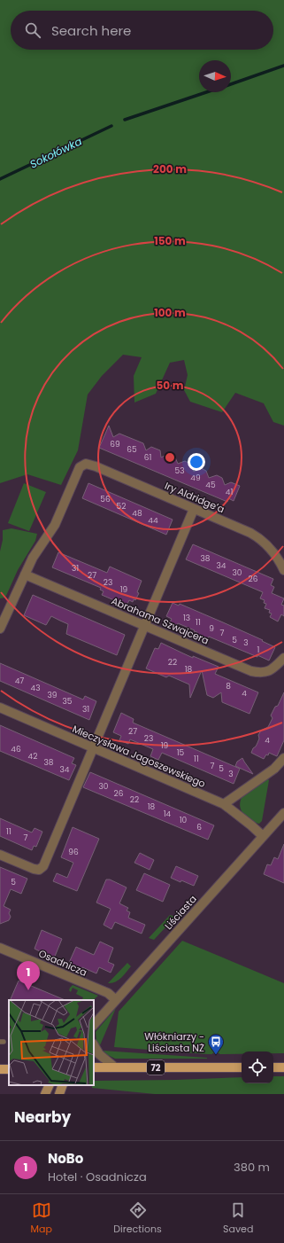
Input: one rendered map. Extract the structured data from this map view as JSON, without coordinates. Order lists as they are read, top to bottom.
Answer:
{
  "streets": {
    "main road": ["72"],
    "street": [
      "Iry Aldridge’a",
      "Abrahama Szwajcera",
      "Mieczysława Jagoszewskiego",
      "Liściasta",
      "Osadnicza"
    ]
  },
  "crossings": [
    ["Iry Aldridge’a", "Abrahama Szwajcera"],
    ["Mieczysława Jagoszewskiego", "Liściasta"],
    ["Liściasta", "Osadnicza"]
  ],
  "water": ["Sokołówka"],
  "places": {
    "bus stop": ["Włókniarzy - Liściasta NŻ"]
  },
  "house_numbers": [
    "69",
    "65",
    "61",
    "53",
    "49",
    "45",
    "41",
    "56",
    "52",
    "48",
    "44",
    "38",
    "34",
    "31",
    "30",
    "27",
    "26",
    "23",
    "19",
    "13",
    "11",
    "9",
    "7",
    "5",
    "3",
    "1",
    "22",
    "18",
    "47",
    "8",
    "43",
    "4",
    "39",
    "35",
    "31",
    "27",
    "23",
    "4",
    "19",
    "46",
    "15",
    "42",
    "11",
    "38",
    "7",
    "5",
    "34",
    "3",
    "30",
    "26",
    "22",
    "18",
    "14",
    "10",
    "6",
    "11",
    "7",
    "96",
    "5"
  ],
  "north": "right",
  "page": {
    "search": "Search here",
    "pins": "1",
    "heading": "Nearby",
    "list": [
      {
        "mark": "1",
        "name": "NoBo",
        "note": "Hotel · Osadnicza",
        "value": "380 m"
      }
    ],
    "nav": ["Map", "Directions", "Saved"]
  },
  "rings": [
    "200 m",
    "150 m",
    "100 m",
    "50 m"
  ]
}
